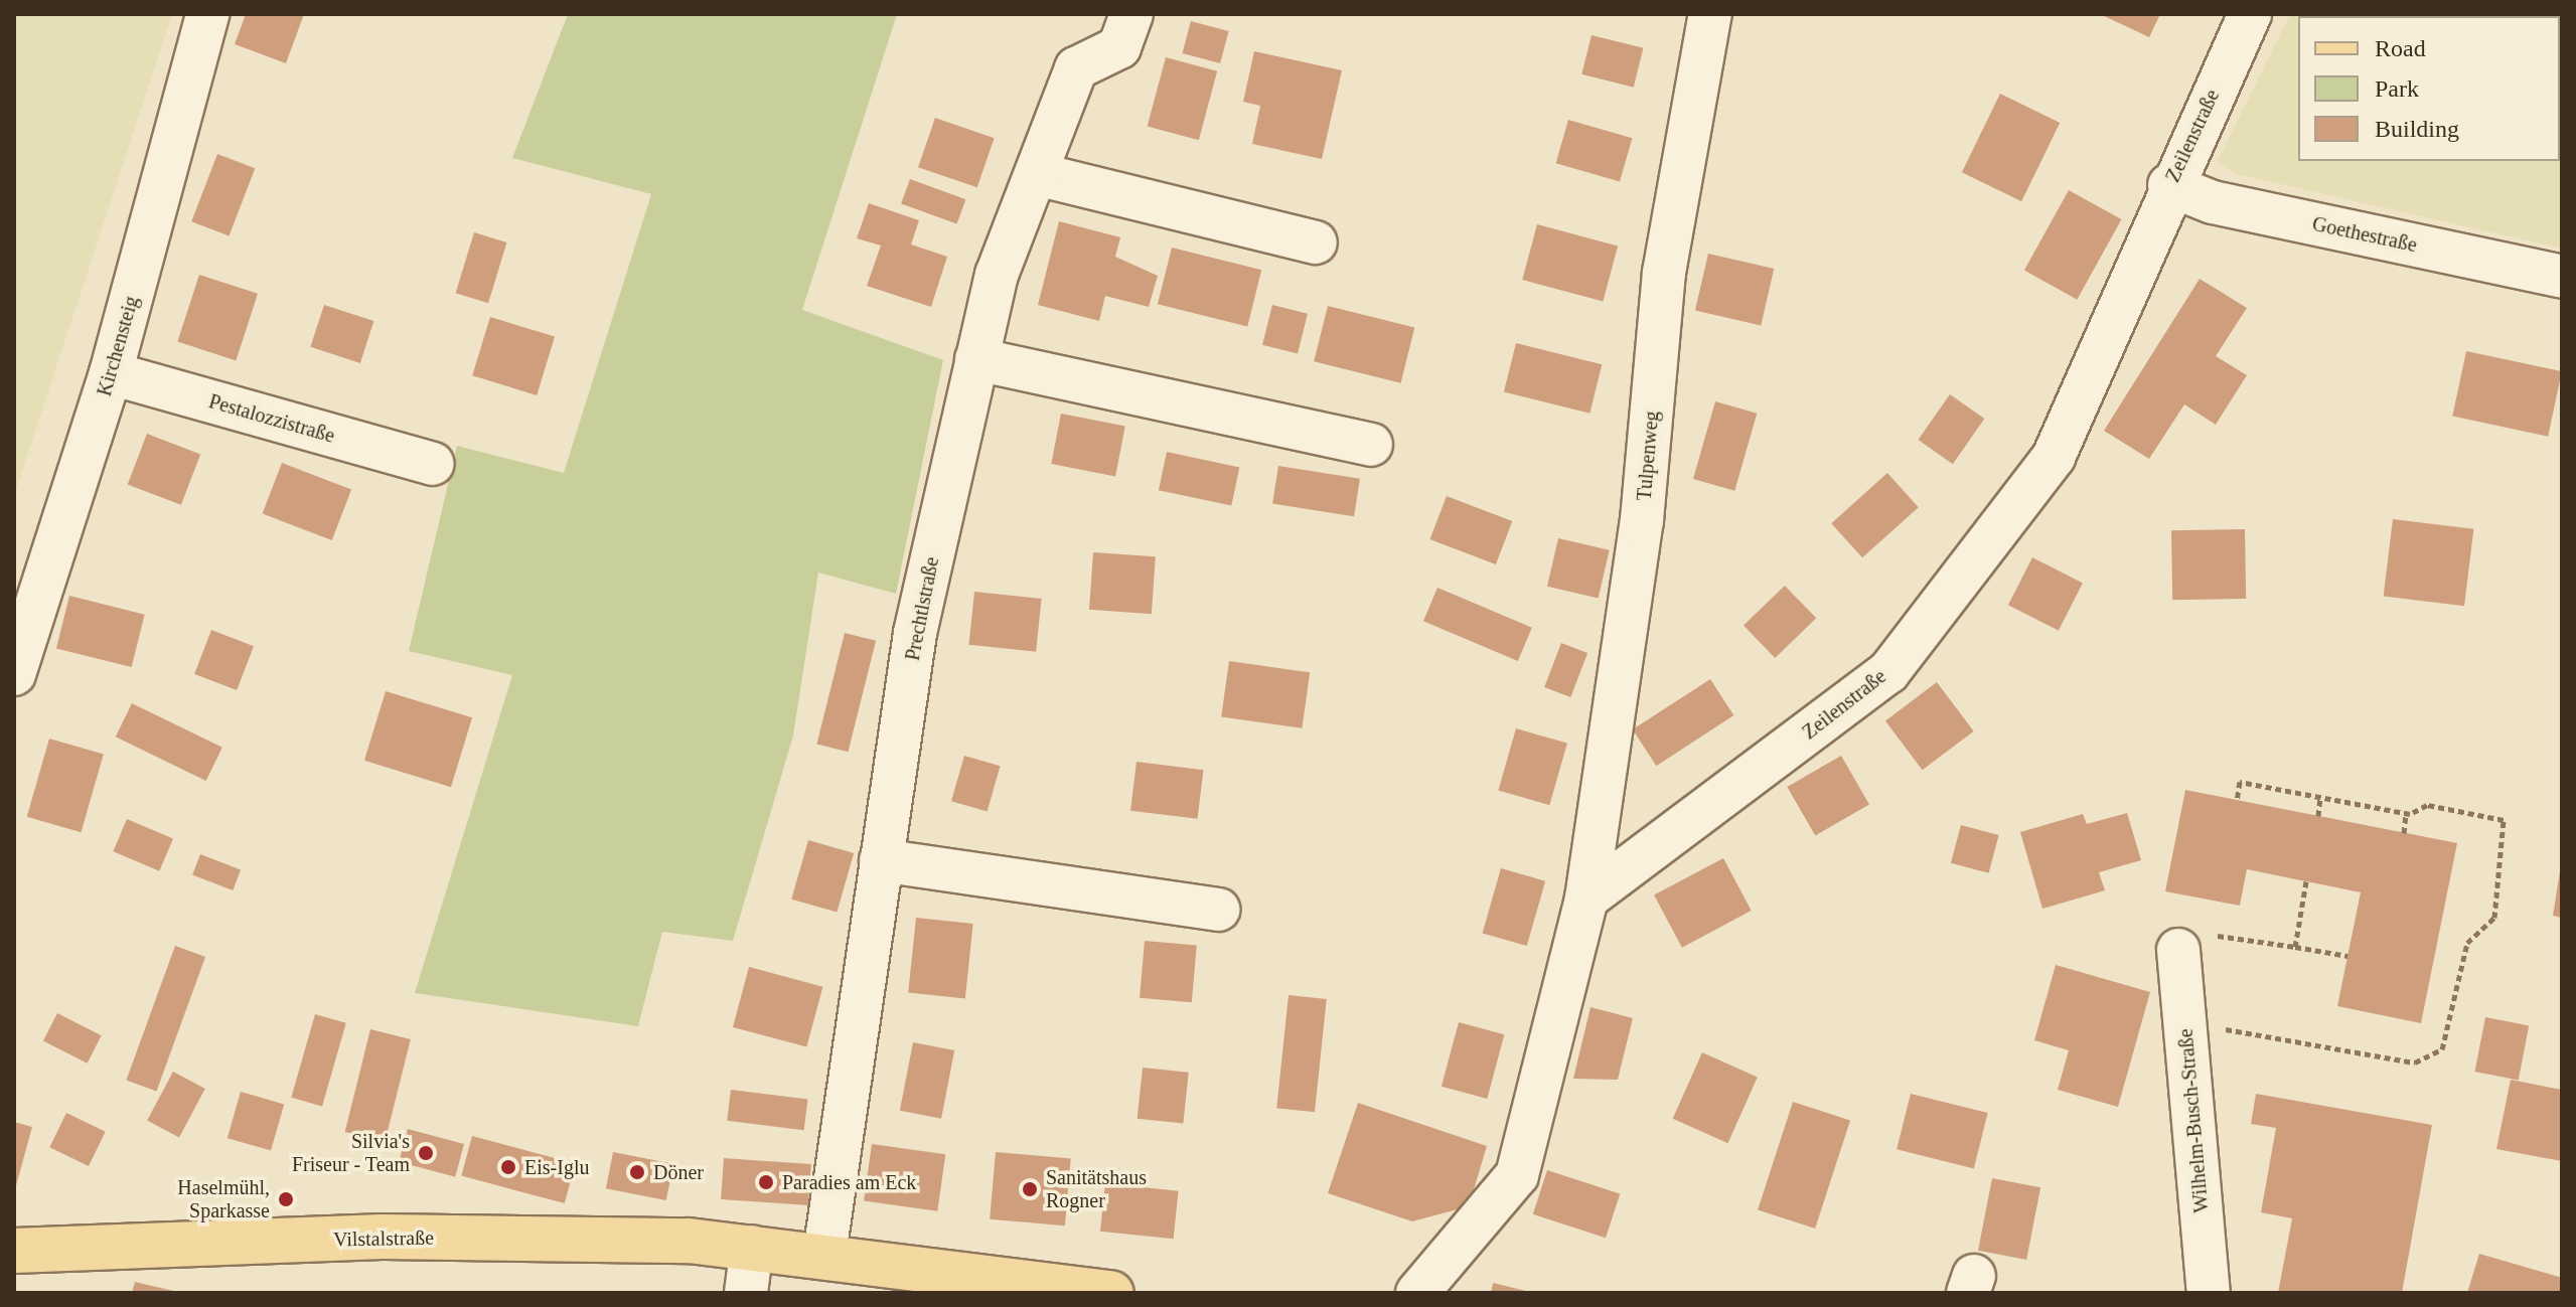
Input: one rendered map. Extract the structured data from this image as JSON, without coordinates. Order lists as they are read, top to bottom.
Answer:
{
  "streets": {
    "main road": ["Vilstalstraße"],
    "street": [
      "Zeilenstraße",
      "Goethestraße",
      "Kirchensteig",
      "Pestalozzistraße",
      "Tulpenweg",
      "Prechtlstraße",
      "Wilhelm-Busch-Straße"
    ]
  },
  "crossings": [
    ["Zeilenstraße", "Goethestraße"],
    ["Zeilenstraße", "Tulpenweg"],
    ["Kirchensteig", "Pestalozzistraße"],
    ["Prechtlstraße", "Vilstalstraße"]
  ],
  "places": [
    "Silvia's Friseur - Team",
    "Eis-Iglu",
    "Döner",
    "Paradies am Eck",
    "Sanitätshaus Rogner",
    "Haselmühl, Sparkasse"
  ],
  "legend": ["Road", "Park", "Building"]
}
